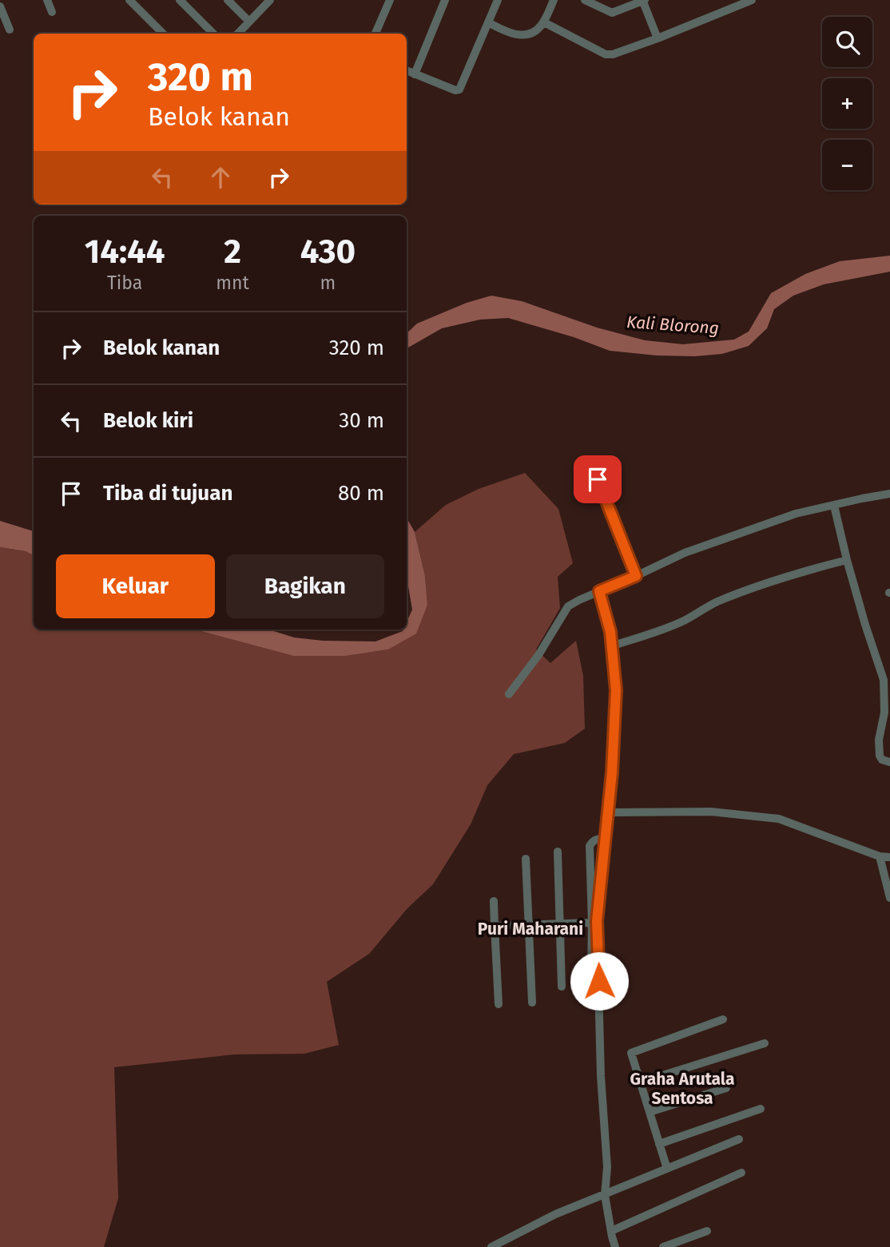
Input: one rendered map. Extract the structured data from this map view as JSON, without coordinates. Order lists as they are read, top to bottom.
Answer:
{
  "districts": ["Puri Maharani", "Graha Arutala Sentosa"],
  "water": ["Kali Blorong"],
  "page": {
    "map_buttons": ["+", "−"],
    "turn": ["320 m", "Belok kanan"],
    "eta": [
      "14:44",
      "Tiba",
      "2",
      "mnt",
      "430",
      "m"
    ],
    "list": [
      {
        "name": "Belok kanan",
        "value": "320 m"
      },
      {
        "name": "Belok kiri",
        "value": "30 m"
      },
      {
        "name": "Tiba di tujuan",
        "value": "80 m"
      }
    ],
    "buttons": ["Keluar", "Bagikan"]
  }
}
